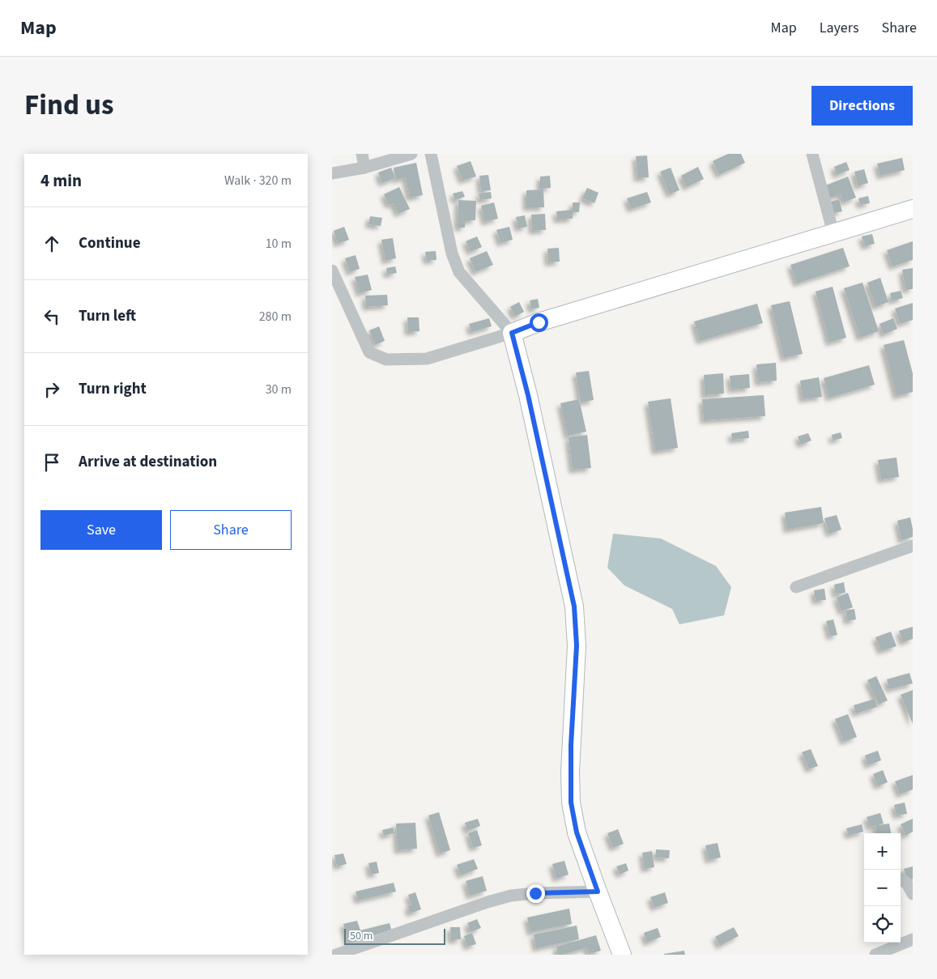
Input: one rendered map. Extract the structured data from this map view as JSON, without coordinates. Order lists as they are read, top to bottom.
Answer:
{
  "scale_bar": "50 m",
  "page": {
    "header": "Map",
    "nav": ["Map", "Layers", "Share"],
    "title": "Find us",
    "buttons": [
      "Directions",
      ["Save", "Share"]
    ],
    "heading": ["4 min", "Walk · 320 m"],
    "list": [
      ["Continue", "10 m"],
      ["Turn left", "280 m"],
      ["Turn right", "30 m"],
      "Arrive at destination"
    ],
    "map_buttons": ["+", "−"],
    "scale": "50 m"
  }
}
